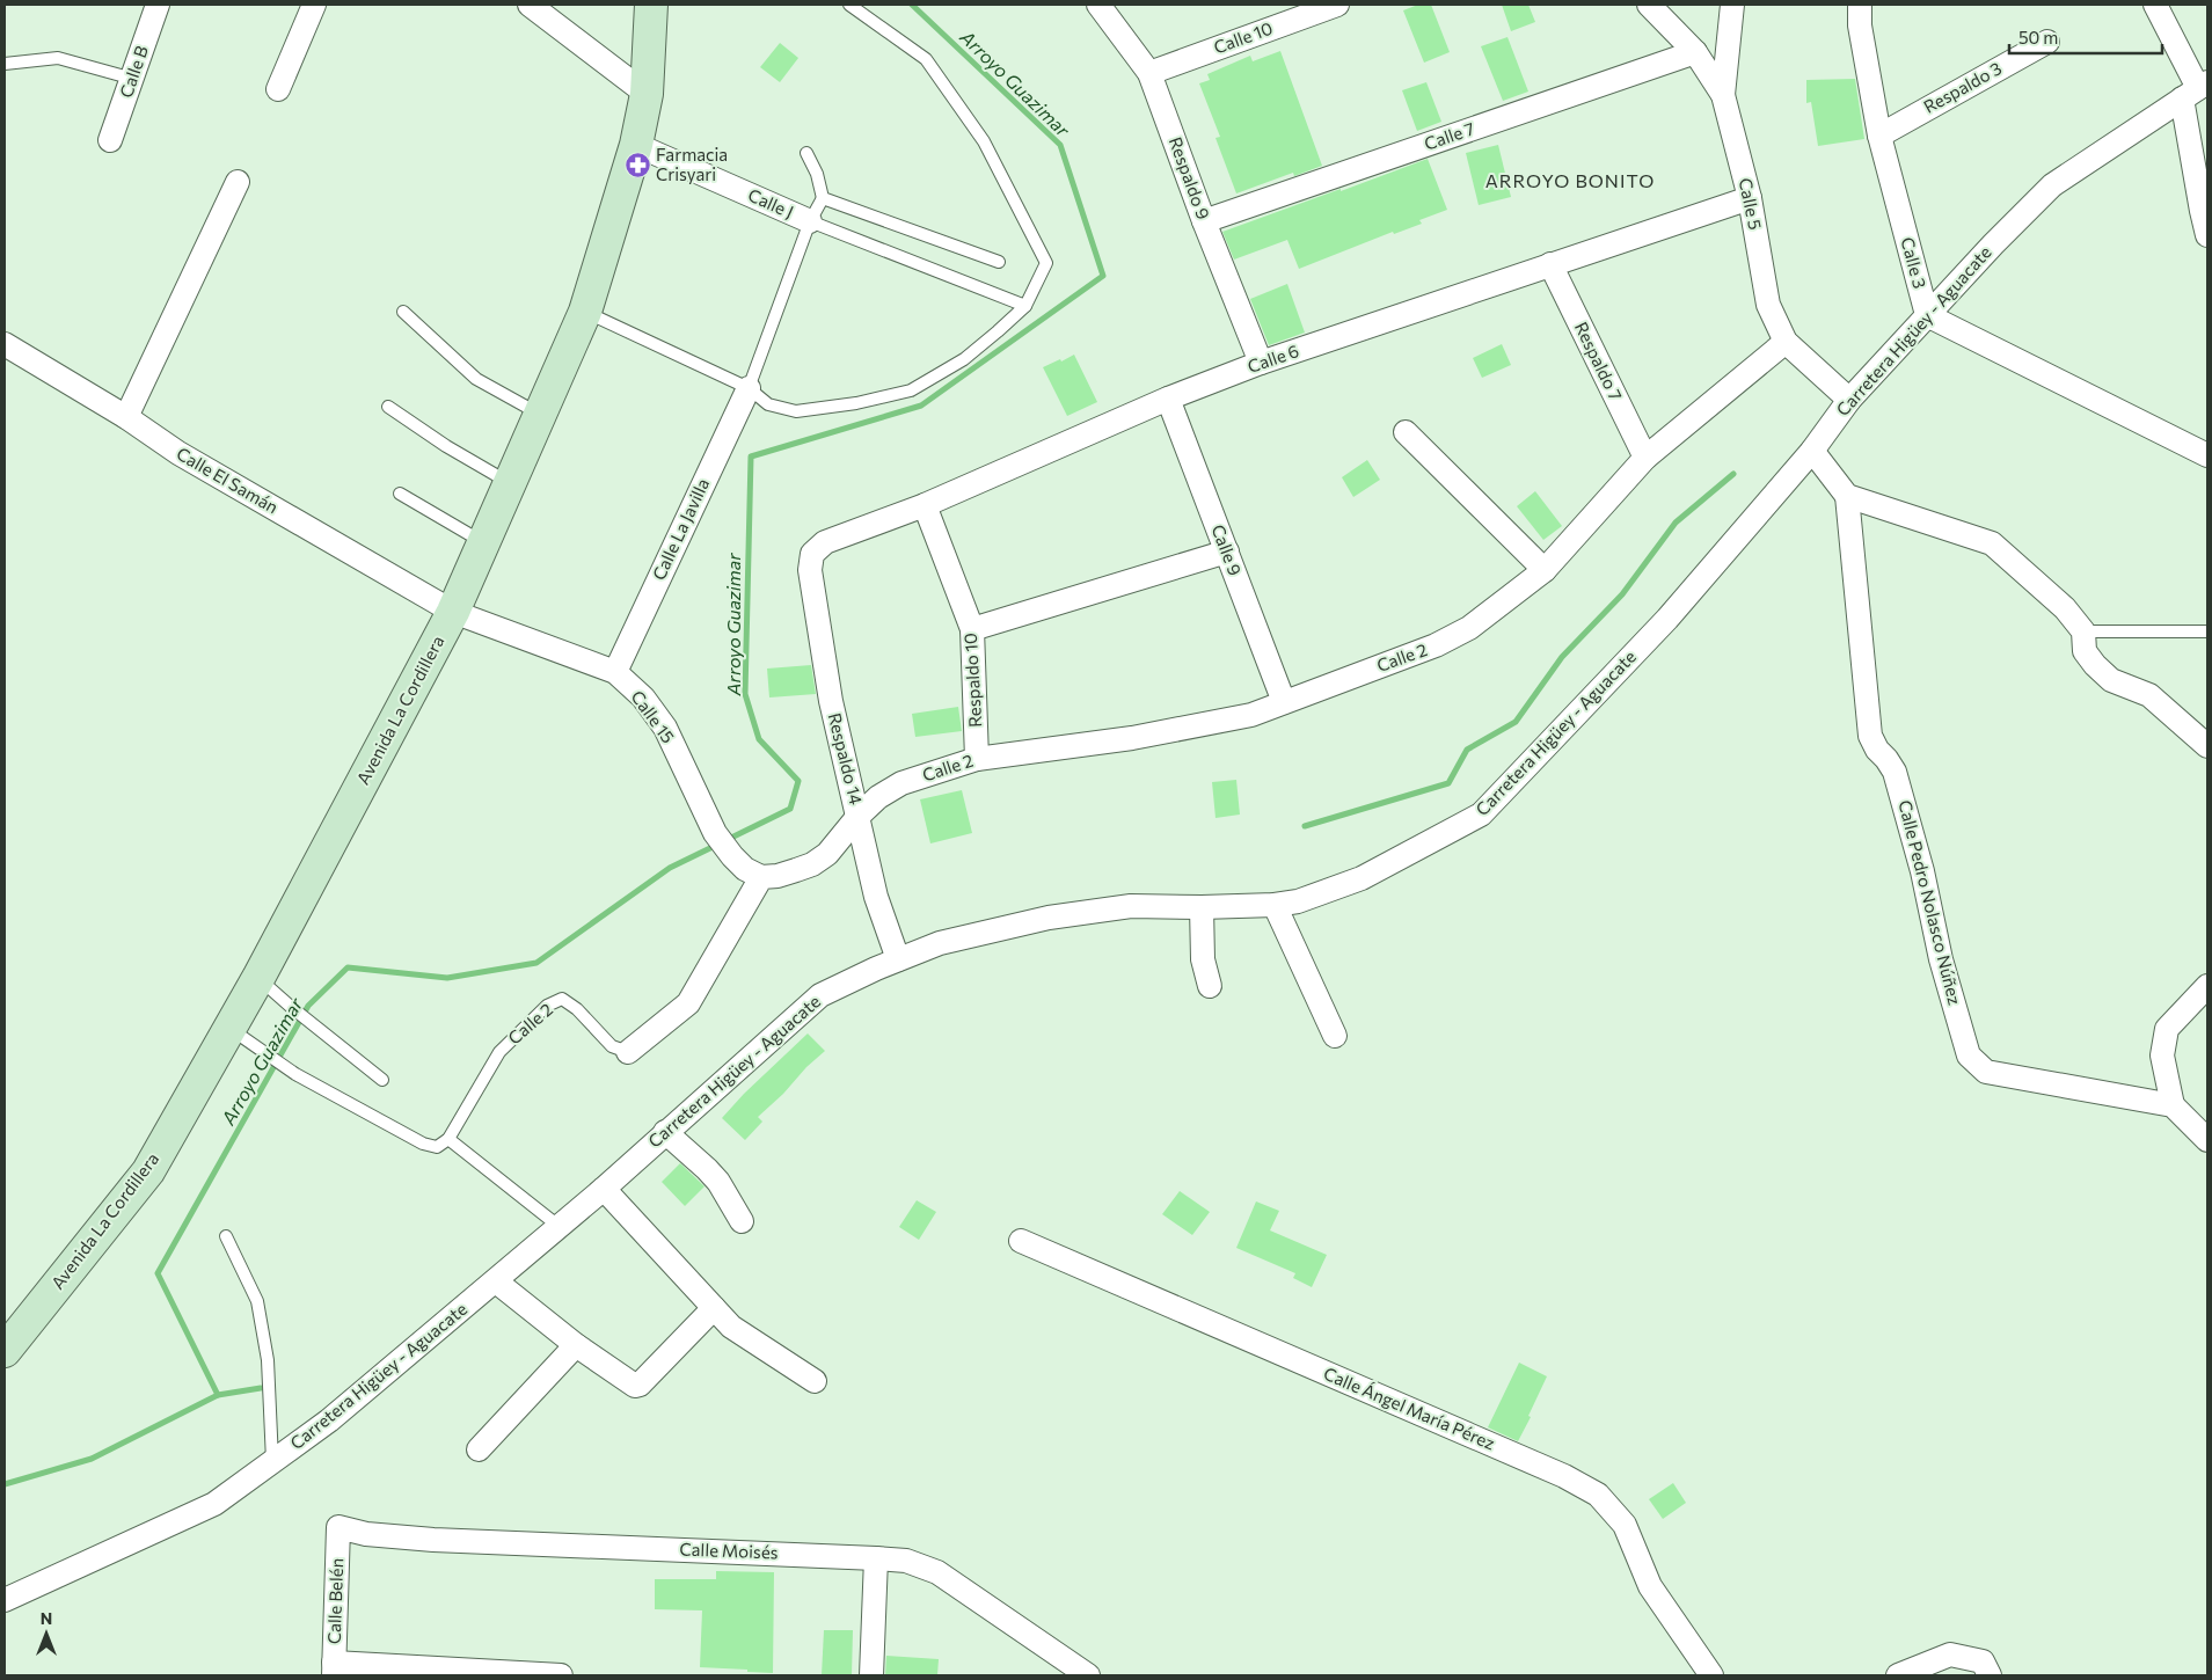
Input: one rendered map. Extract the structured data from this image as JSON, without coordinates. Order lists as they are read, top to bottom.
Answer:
{
  "streets": {
    "main road": ["Avenida La Cordillera"],
    "street": [
      "Calle 10",
      "Calle B",
      "Respaldo 3",
      "Calle 7",
      "Respaldo 9",
      "Calle J",
      "Calle 5",
      "Calle 3",
      "Carretera Higüey - Aguacate",
      "Calle 6",
      "Respaldo 7",
      "Calle El Samán",
      "Calle La Javilla",
      "Calle 9",
      "Calle 2",
      "Respaldo 10",
      "Calle 15",
      "Respaldo 14",
      "Calle Pedro Nolasco Núñez",
      "Calle Ángel María Pérez",
      "Calle Moisés",
      "Calle Belén"
    ]
  },
  "crossings": [
    ["Calle 10", "Respaldo 9"],
    ["Respaldo 3", "Calle 3"],
    ["Calle 7", "Respaldo 9"],
    ["Calle 7", "Calle 5"],
    ["Respaldo 9", "Calle 6"],
    ["Calle J", "Avenida La Cordillera"],
    ["Calle 5", "Carretera Higüey - Aguacate"],
    ["Calle 5", "Calle 6"],
    ["Calle 5", "Calle 2"],
    ["Calle 3", "Carretera Higüey - Aguacate"],
    ["Carretera Higüey - Aguacate", "Respaldo 14"],
    ["Calle 6", "Respaldo 7"],
    ["Calle 6", "Calle 9"],
    ["Calle 6", "Respaldo 10"],
    ["Calle 6", "Respaldo 14"],
    ["Respaldo 7", "Calle 2"],
    ["Calle El Samán", "Avenida La Cordillera"],
    ["Calle El Samán", "Calle 15"],
    ["Calle La Javilla", "Calle 15"],
    ["Calle 9", "Calle 2"],
    ["Calle 2", "Respaldo 10"],
    ["Calle 2", "Calle 15"],
    ["Calle 2", "Respaldo 14"],
    ["Avenida La Cordillera", "Calle 15"],
    ["Calle Moisés", "Calle Belén"]
  ],
  "districts": ["ARROYO BONITO"],
  "water": ["Arroyo Guazimar"],
  "places": {
    "pharmacy": ["Farmacia Crisyari"]
  },
  "scale_bar": "50 m",
  "north": "top"
}
